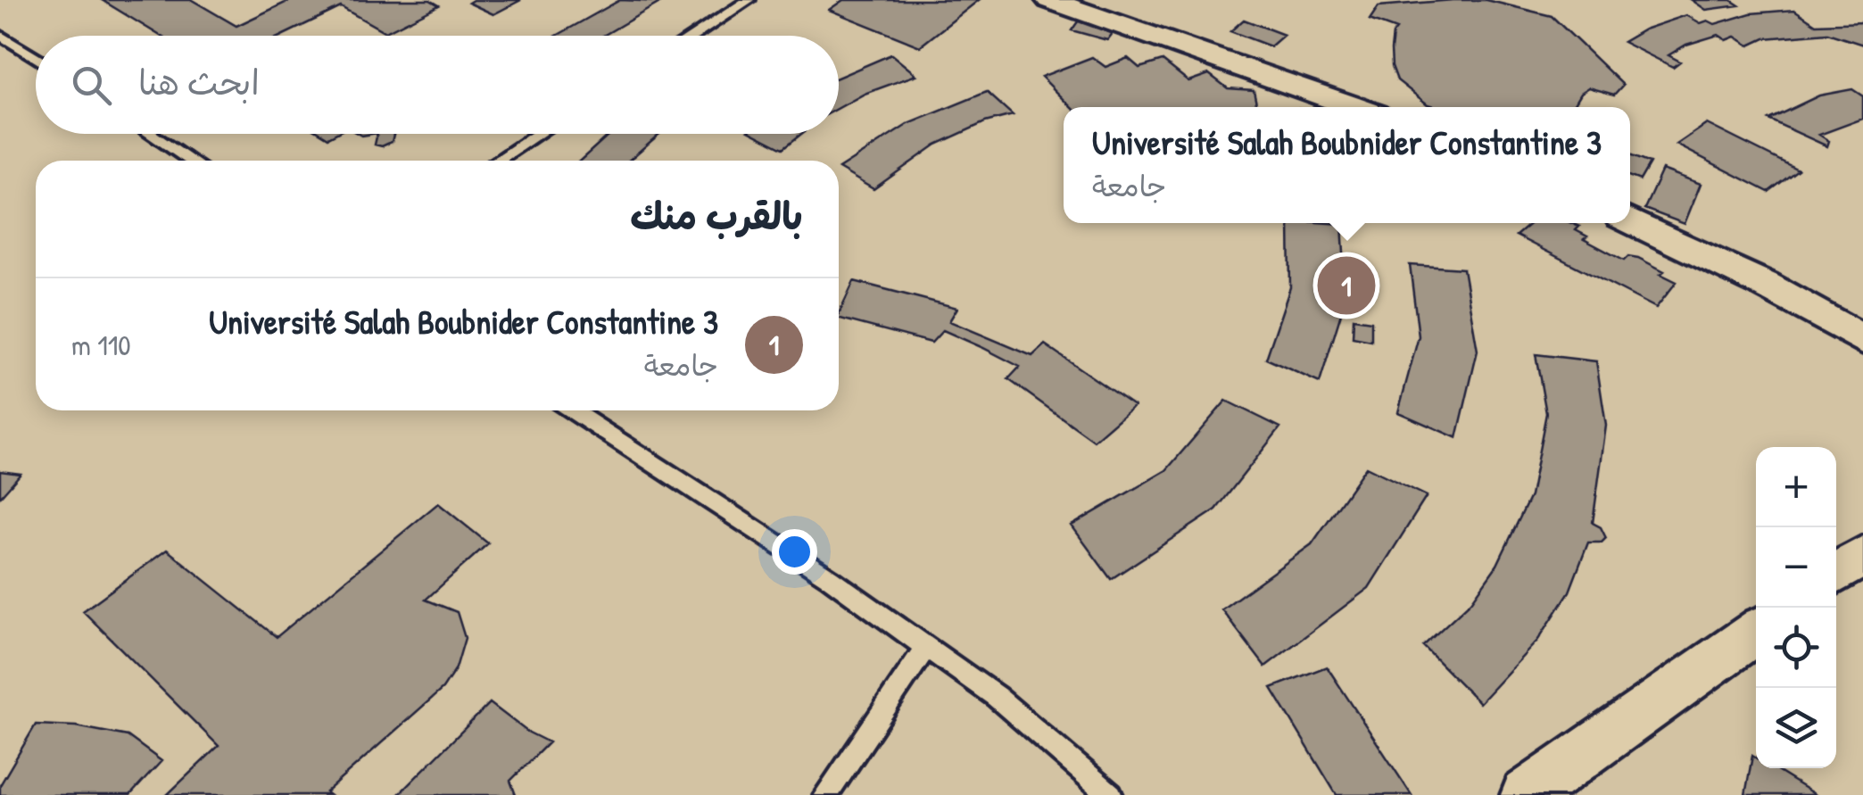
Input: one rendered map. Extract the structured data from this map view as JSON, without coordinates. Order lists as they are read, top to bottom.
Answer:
{
  "page": {
    "search": "ابحث هنا",
    "popup": ["Université Salah Boubnider Constantine 3", "جامعة"],
    "heading": "بالقرب منك",
    "pins": "1",
    "list": [
      {
        "mark": "1",
        "name": "Université Salah Boubnider Constantine 3",
        "note": "جامعة",
        "value": "110 m"
      }
    ],
    "map_buttons": ["+", "−"]
  }
}
